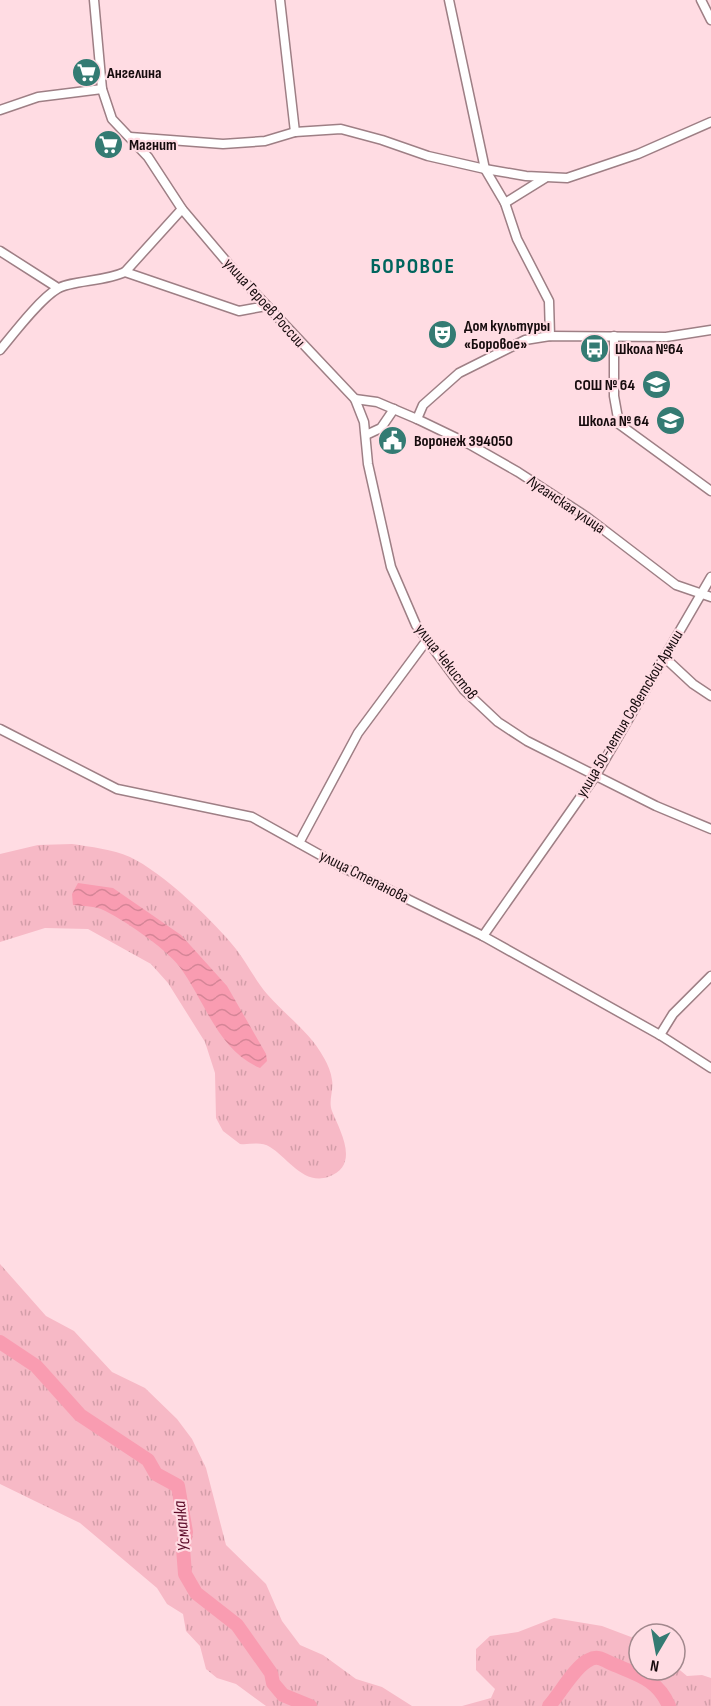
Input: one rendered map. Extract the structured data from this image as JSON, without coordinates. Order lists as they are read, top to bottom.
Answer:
{
  "streets": {
    "street": [
      "улица Героев России",
      "Луганская улица",
      "улица Чекистов",
      "улица 50-летия Советской Армии",
      "улица Степанова"
    ]
  },
  "crossings": [
    ["улица Героев России", "улица Чекистов"],
    ["Луганская улица", "улица 50-летия Советской Армии"],
    ["улица Чекистов", "улица 50-летия Советской Армии"],
    ["улица 50-летия Советской Армии", "улица Степанова"]
  ],
  "districts": ["БОРОВОЕ"],
  "water": ["Усманка"],
  "places": {
    "supermarket": ["Ангелина", "Магнит"],
    "theatre": ["Дом культуры «Боровое»"],
    "bus stop": ["Школа №64"],
    "school or university": ["СОШ № 64", "Школа № 64"],
    "public building": ["Воронеж 394050"]
  },
  "north": "bottom"
}
